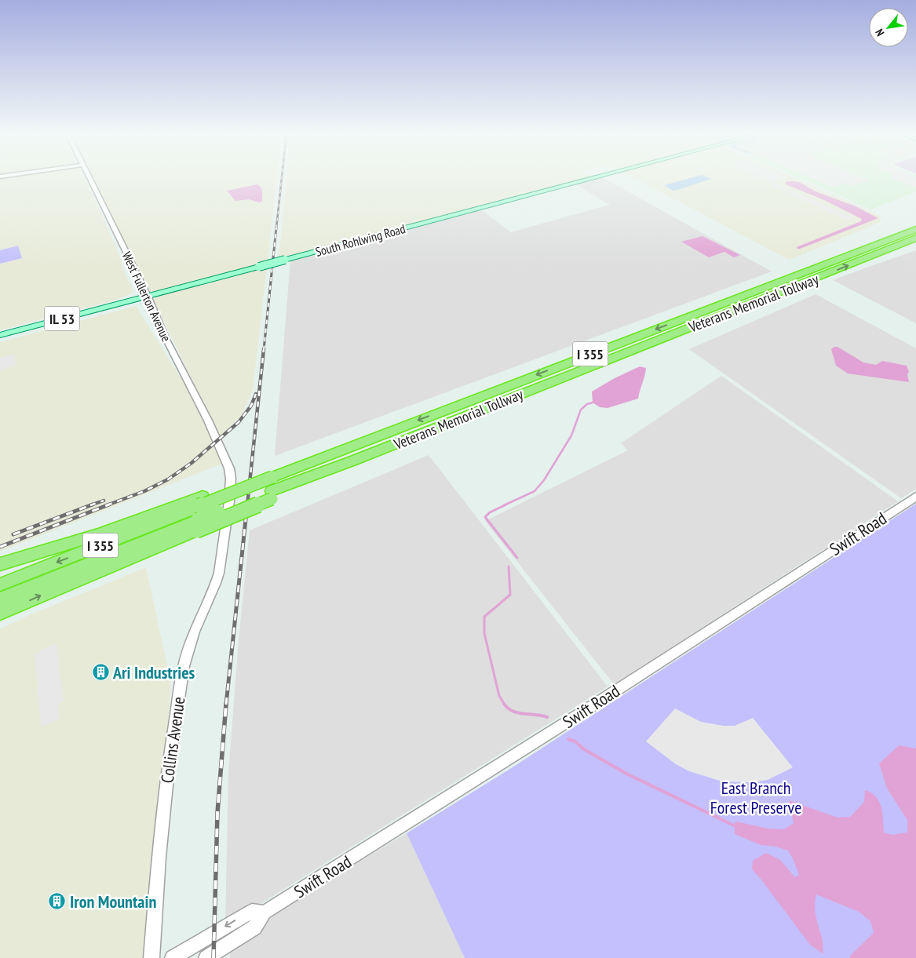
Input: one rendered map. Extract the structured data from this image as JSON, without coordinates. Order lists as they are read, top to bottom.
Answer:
{
  "streets": {
    "highway": ["Veterans Memorial Tollway", "I 355"],
    "main road": ["South Rohlwing Road", "IL 53"],
    "street": ["West Fullerton Avenue", "Swift Road", "Collins Avenue"]
  },
  "crossings": [
    ["South Rohlwing Road", "West Fullerton Avenue"],
    ["West Fullerton Avenue", "Collins Avenue"],
    ["Veterans Memorial Tollway", "I 355"]
  ],
  "parks": ["East Branch Forest Preserve"],
  "places": {
    "building": ["Ari Industries", "Iron Mountain"]
  },
  "north": "bottom left"
}
